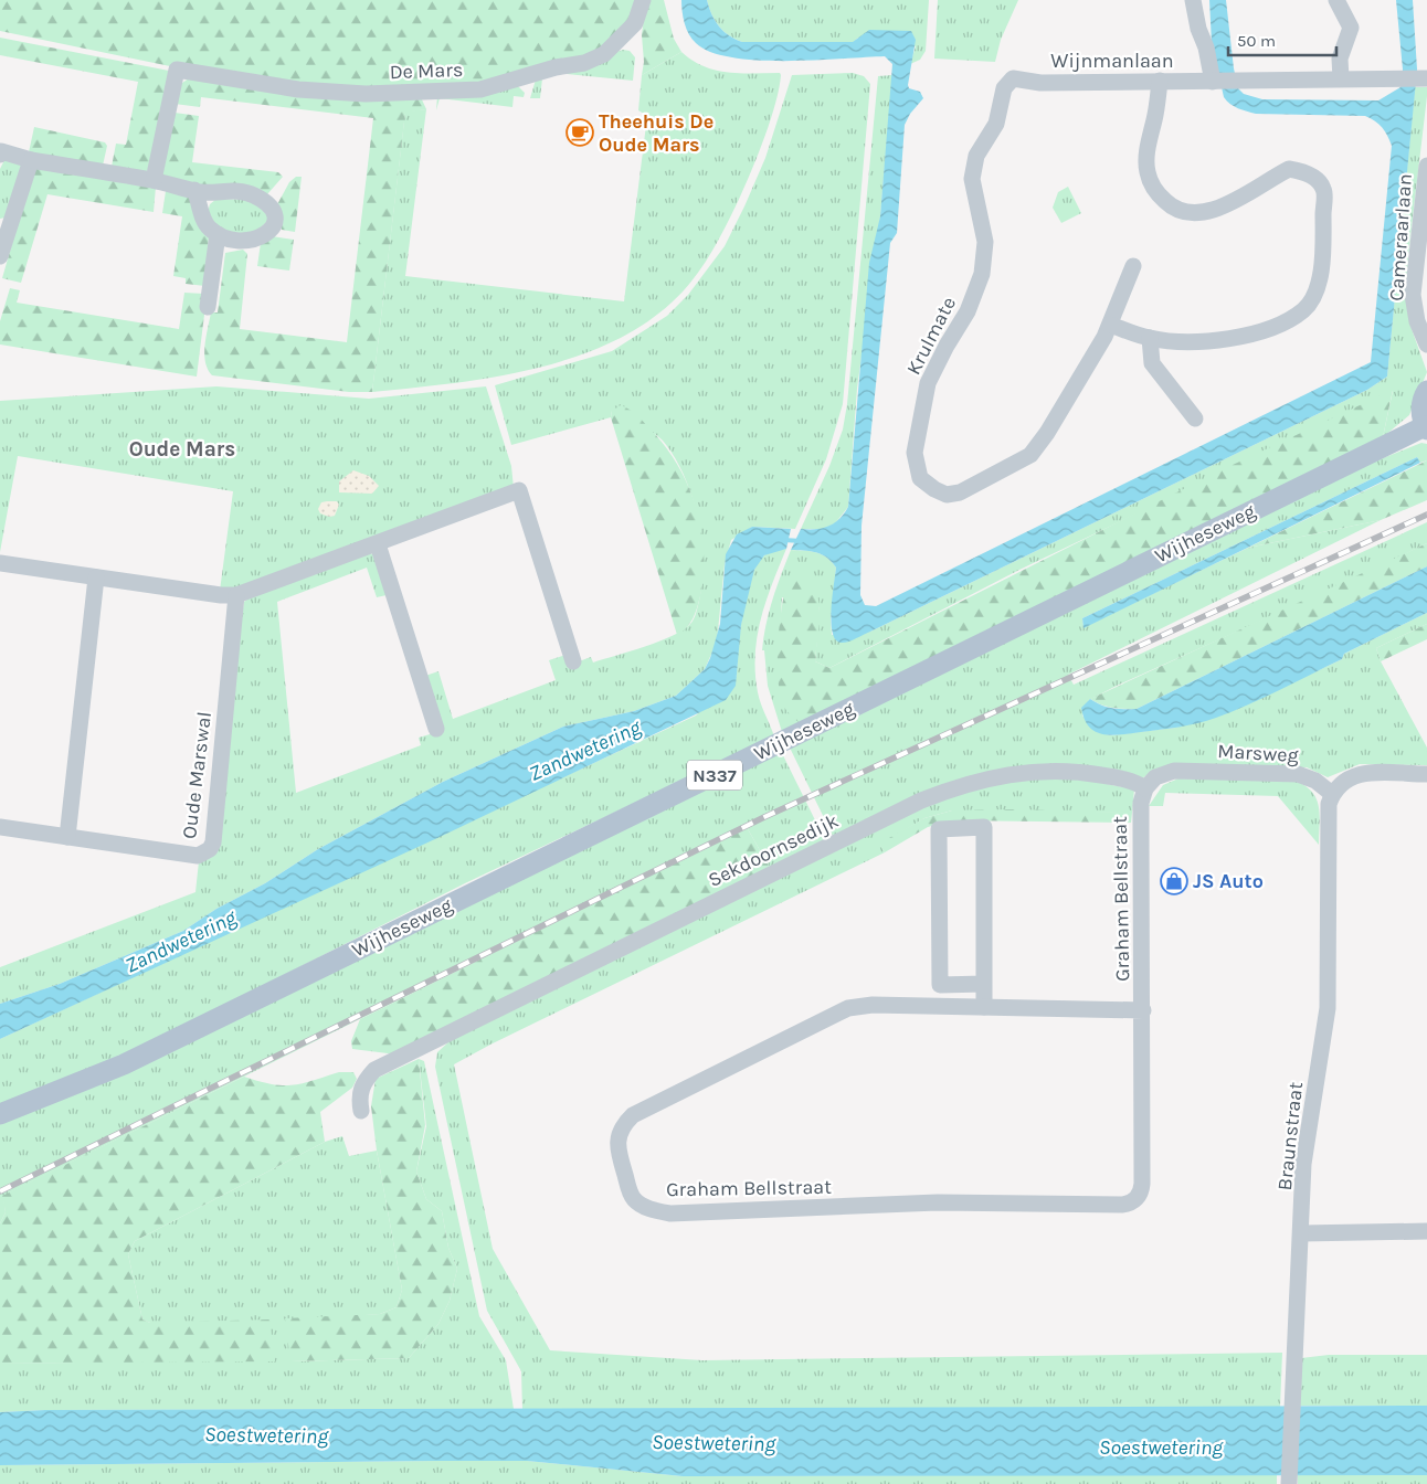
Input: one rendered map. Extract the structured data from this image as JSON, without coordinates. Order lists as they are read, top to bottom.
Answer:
{
  "streets": {
    "main road": ["Wijheseweg", "N337"],
    "street": [
      "Wijnmanlaan",
      "De Mars",
      "Cameraarlaan",
      "Krulmate",
      "Marsweg",
      "Oude Marswal",
      "Sekdoornsedijk",
      "Graham Bellstraat",
      "Braunstraat"
    ]
  },
  "crossings": [
    ["Wijnmanlaan", "Krulmate"],
    ["Wijheseweg", "N337"],
    ["Marsweg", "Sekdoornsedijk"],
    ["Marsweg", "Graham Bellstraat"],
    ["Marsweg", "Braunstraat"],
    ["Sekdoornsedijk", "Graham Bellstraat"]
  ],
  "districts": ["Oude Mars"],
  "water": ["Zandwetering", "Soestwetering"],
  "places": {
    "cafe": ["Theehuis De Oude Mars"],
    "shop": ["JS Auto"]
  },
  "scale_bar": "50 m"
}
